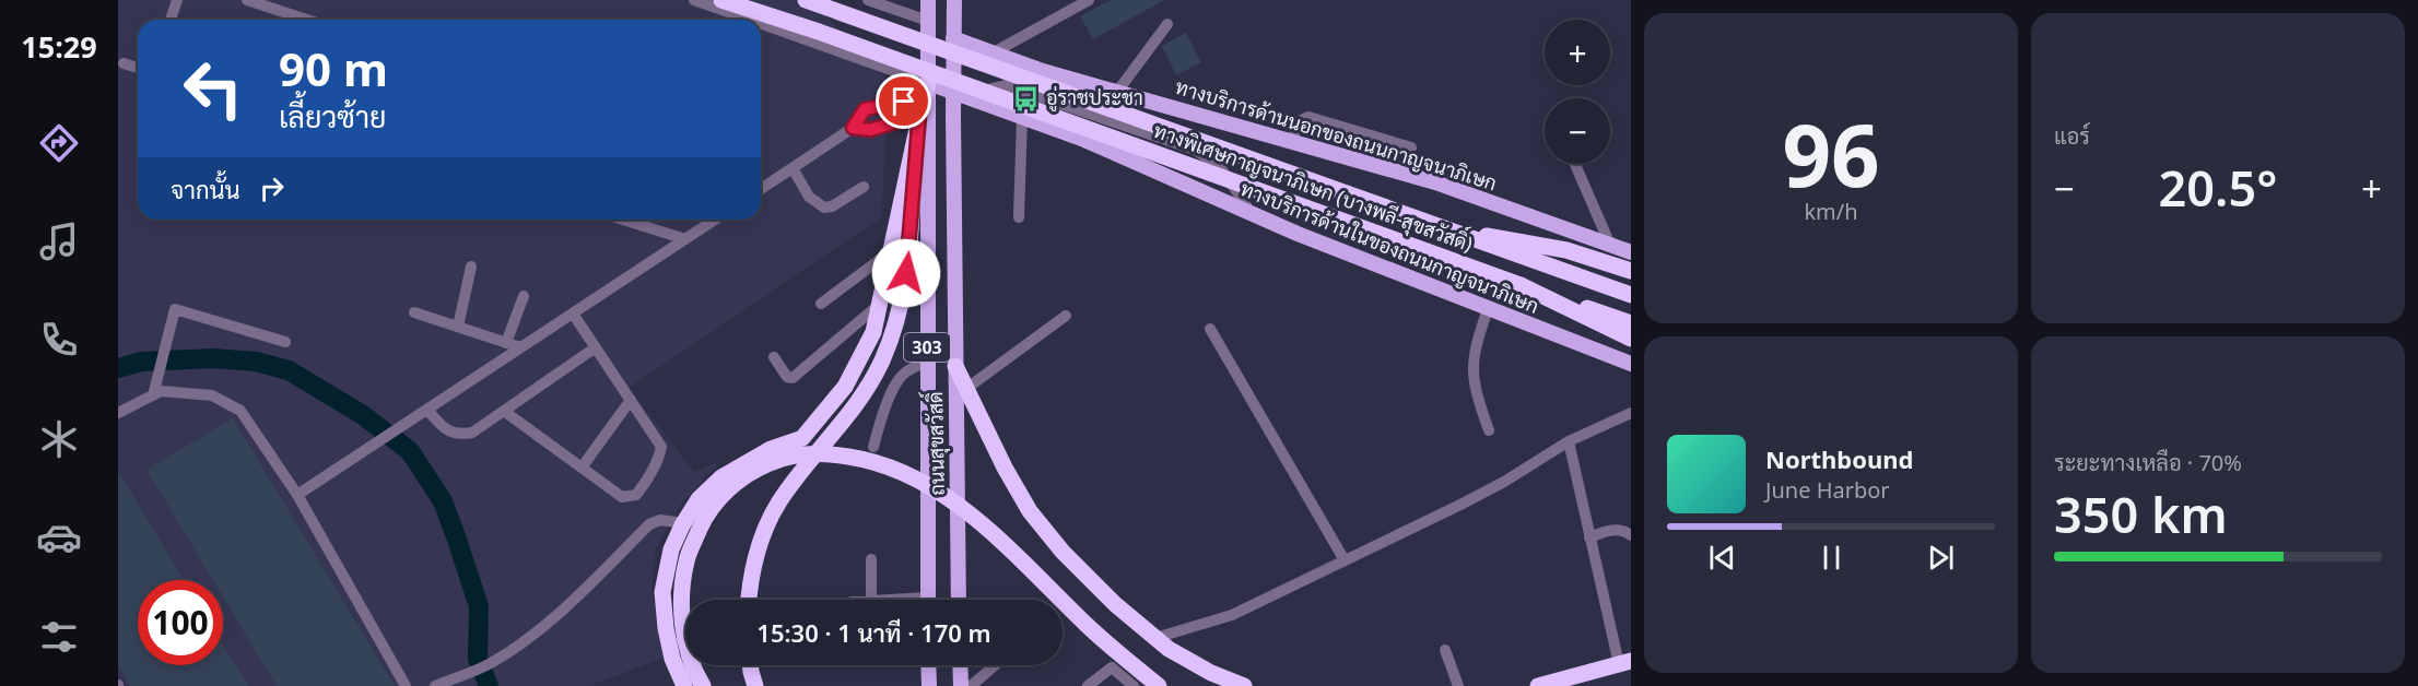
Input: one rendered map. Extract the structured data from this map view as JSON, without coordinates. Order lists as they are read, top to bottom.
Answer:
{
  "streets": {
    "highway": ["ทางพิเศษกาญจนาภิเษก (บางพลี-สุขสวัสดิ์)"],
    "main road": [
      "ทางบริการด้านนอกของถนนกาญจนาภิเษก",
      "ทางบริการด้านในของถนนกาญจนาภิเษก",
      "303",
      "ถนนสุขสวัสดิ์"
    ]
  },
  "crossings": [
    ["ทางบริการด้านนอกของถนนกาญจนาภิเษก", "ถนนสุขสวัสดิ์"],
    ["ทางบริการด้านในของถนนกาญจนาภิเษก", "ถนนสุขสวัสดิ์"]
  ],
  "places": {
    "bus stop": ["อู่ราชประชา"]
  },
  "page": {
    "tabs": "15:29",
    "tile": [
      ["96", "km/h"],
      "แอร์",
      ["ระยะทางเหลือ · 70%", "350 km"]
    ],
    "map_buttons": ["+", "−"],
    "turn": ["90 m", "เลี้ยวซ้าย"],
    "then": "จากนั้น",
    "heat": ["−", "20.5°", "+"],
    "song": ["Northbound", "June Harbor"],
    "limit": "100",
    "trip": "15:30 · 1 นาที · 170 m"
  }
}
